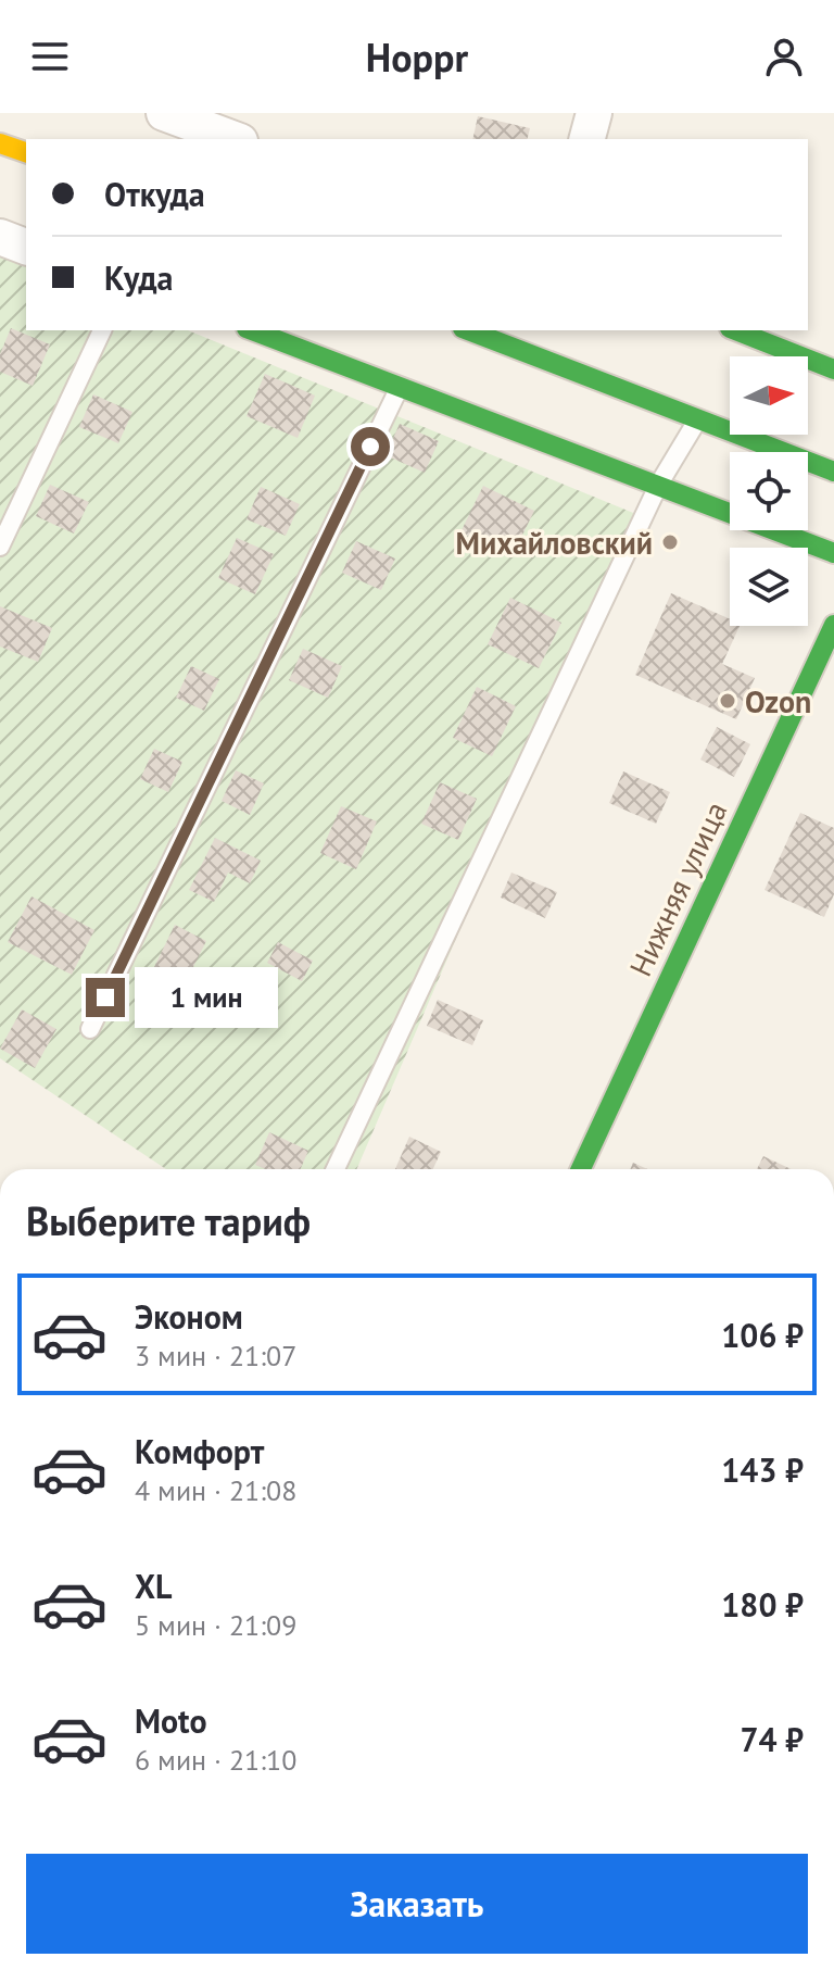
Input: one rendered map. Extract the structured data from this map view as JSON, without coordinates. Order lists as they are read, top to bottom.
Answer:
{
  "streets": {
    "street": ["Нижняя улица"]
  },
  "places": ["Михайловский", "Ozon"],
  "north": "right",
  "page": {
    "header": "Hoppr",
    "banner": ["Откуда", "Куда"],
    "bubble": "1 мин",
    "heading": "Выберите тариф",
    "list": [
      {
        "name": "Эконом",
        "note": "3 мин · 21:07",
        "value": "106 ₽"
      },
      {
        "name": "Комфорт",
        "note": "4 мин · 21:08",
        "value": "143 ₽"
      },
      {
        "name": "XL",
        "note": "5 мин · 21:09",
        "value": "180 ₽"
      },
      {
        "name": "Moto",
        "note": "6 мин · 21:10",
        "value": "74 ₽"
      }
    ],
    "buttons": "Заказать"
  }
}
